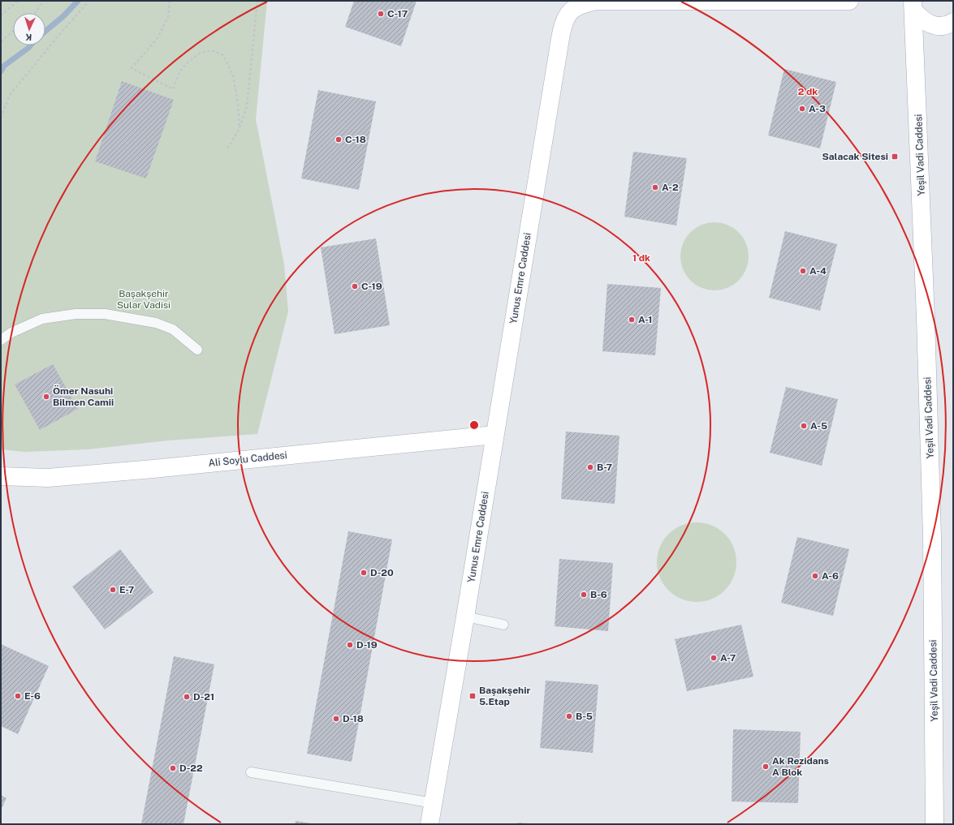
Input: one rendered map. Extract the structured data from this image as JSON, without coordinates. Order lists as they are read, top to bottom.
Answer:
{
  "streets": {
    "street": ["Yeşil Vadi Caddesi", "Yunus Emre Caddesi", "Ali Soylu Caddesi"]
  },
  "crossings": [
    ["Yunus Emre Caddesi", "Ali Soylu Caddesi"]
  ],
  "parks": ["Başakşehir Sular Vadisi"],
  "places": {
    "other": [
      "C-17",
      "A-3",
      "C-18",
      "A-2",
      "A-4",
      "C-19",
      "A-1",
      "Ömer Nasuhi Bilmen Camii",
      "A-5",
      "B-7",
      "D-20",
      "A-6",
      "E-7",
      "B-6",
      "D-19",
      "A-7",
      "E-6",
      "D-21",
      "B-5",
      "D-18",
      "Ak Rezidans A Blok",
      "D-22"
    ],
    "transit": ["Salacak Sitesi", "Başakşehir 5.Etap"]
  },
  "north": "bottom",
  "rings": ["2 dk", "1 dk"]
}
